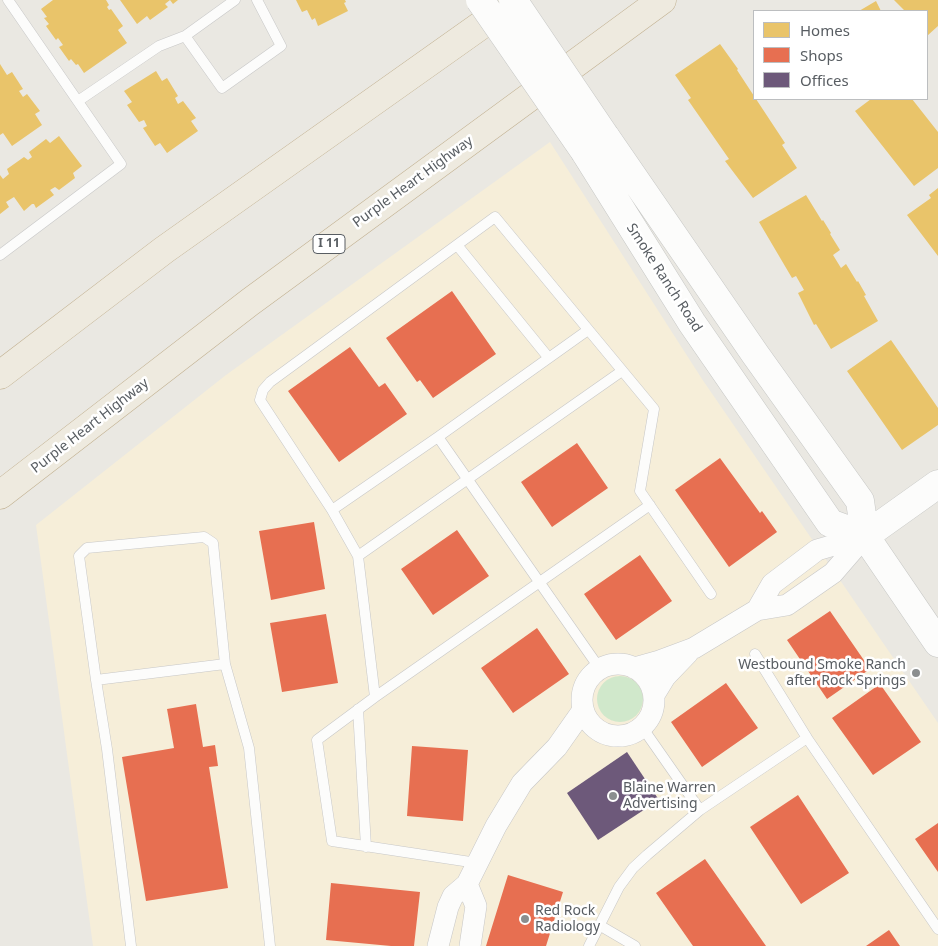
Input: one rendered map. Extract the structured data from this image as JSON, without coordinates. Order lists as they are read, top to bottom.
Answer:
{
  "streets": {
    "highway": ["Purple Heart Highway", "I 11"],
    "main road": ["Smoke Ranch Road"]
  },
  "places": ["Westbound Smoke Ranch after Rock Springs", "Blaine Warren Advertising", "Red Rock Radiology"],
  "legend": ["Homes", "Shops", "Offices"]
}
